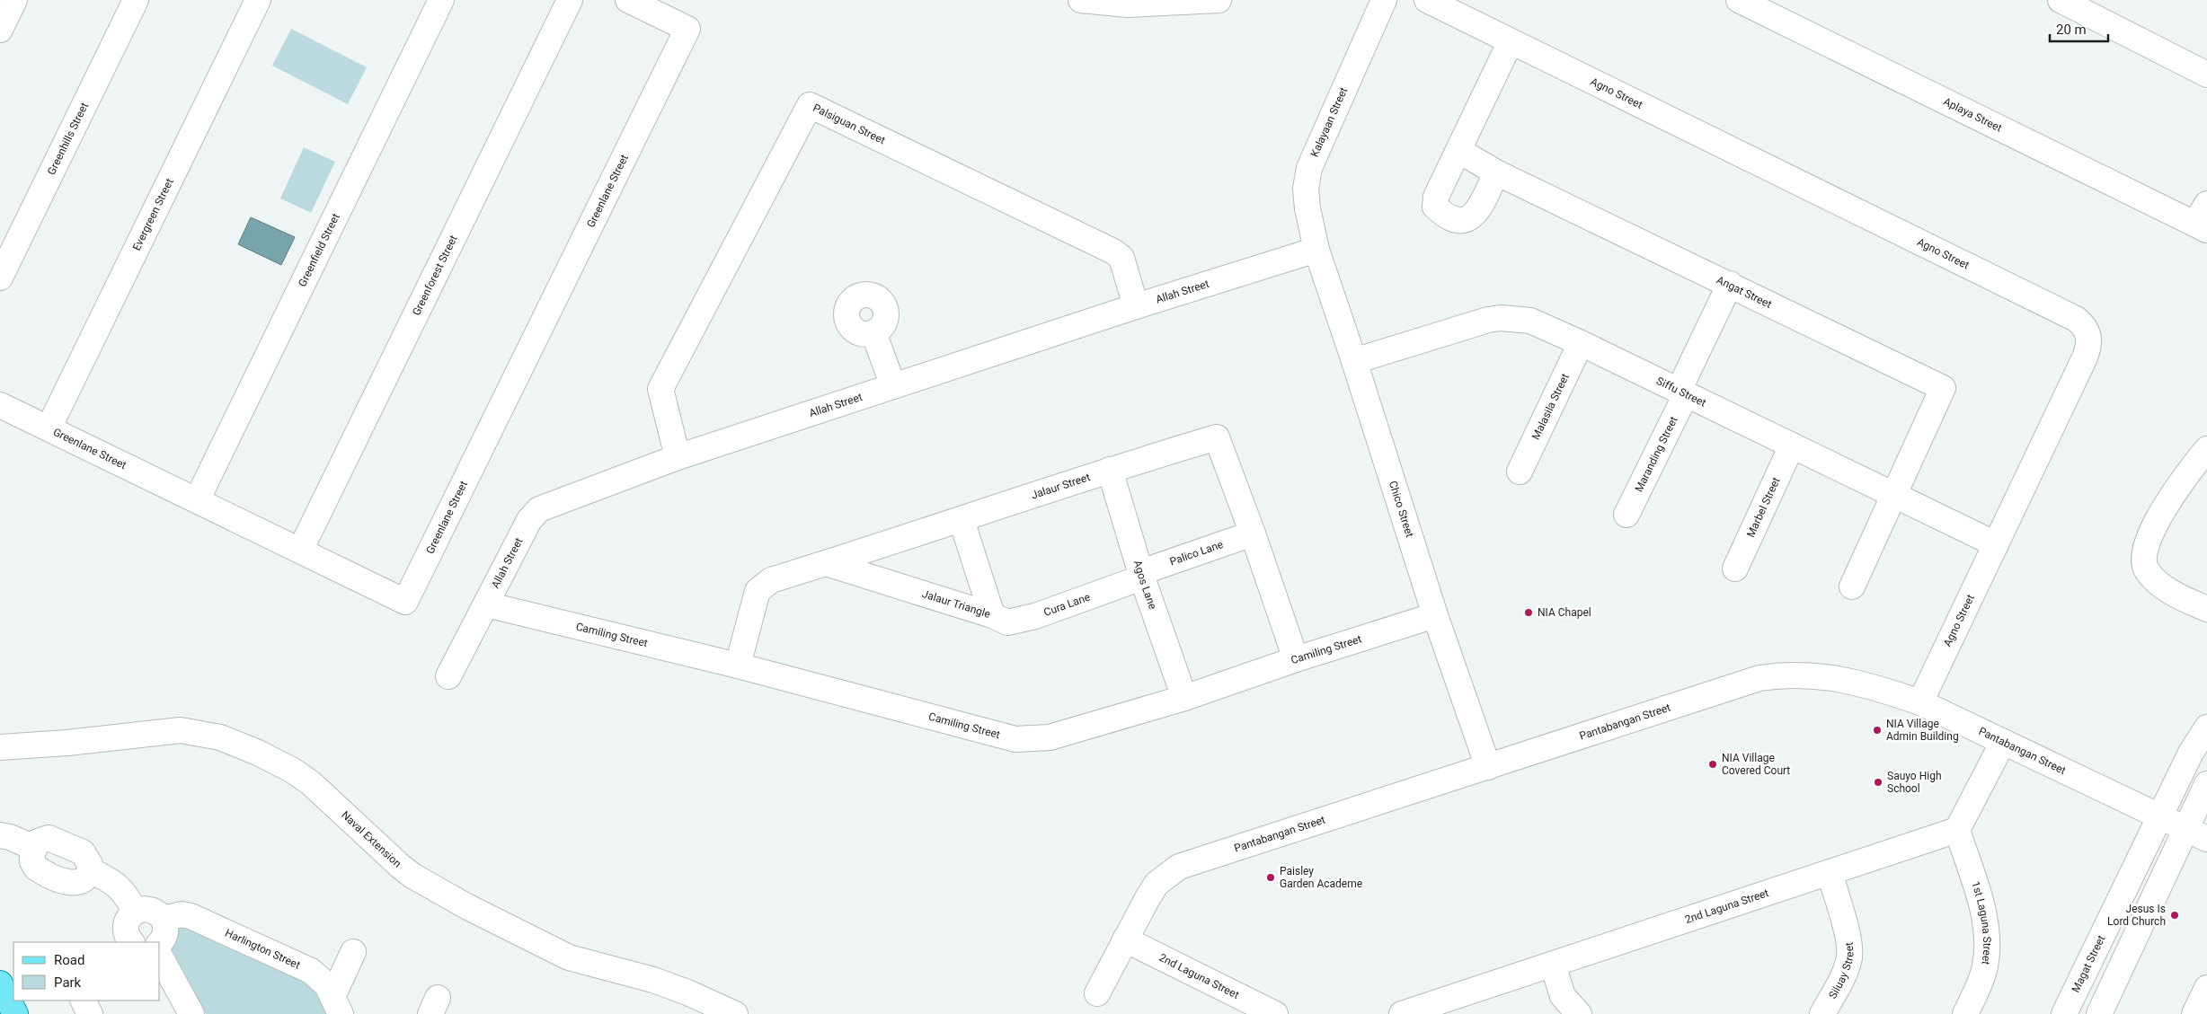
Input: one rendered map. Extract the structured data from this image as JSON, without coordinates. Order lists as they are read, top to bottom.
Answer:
{
  "streets": {
    "street": [
      "Agno Street",
      "Aplaya Street",
      "Kalayaan Street",
      "Palsiguan Street",
      "Greenhills Street",
      "Greenlane Street",
      "Evergreen Street",
      "Greenfield Street",
      "Greenforest Street",
      "Angat Street",
      "Allah Street",
      "Siffu Street",
      "Malasila Street",
      "Maranding Street",
      "Jalaur Street",
      "Marbel Street",
      "Chico Street",
      "Palico Lane",
      "Agos Lane",
      "Jalaur Triangle",
      "Cura Lane",
      "Camiling Street",
      "Pantabangan Street",
      "Naval Extension",
      "2nd Laguna Street",
      "1st Laguna Street",
      "Harlington Street",
      "Magat Street",
      "Siluay Street"
    ]
  },
  "crossings": [
    ["Agno Street", "Siffu Street"],
    ["Agno Street", "Pantabangan Street"],
    ["Kalayaan Street", "Allah Street"],
    ["Kalayaan Street", "Chico Street"],
    ["Palsiguan Street", "Allah Street"],
    ["Greenlane Street", "Evergreen Street"],
    ["Greenlane Street", "Greenfield Street"],
    ["Greenlane Street", "Greenforest Street"],
    ["Angat Street", "Siffu Street"],
    ["Angat Street", "Maranding Street"],
    ["Allah Street", "Chico Street"],
    ["Allah Street", "Camiling Street"],
    ["Siffu Street", "Malasila Street"],
    ["Siffu Street", "Maranding Street"],
    ["Siffu Street", "Marbel Street"],
    ["Siffu Street", "Chico Street"],
    ["Jalaur Street", "Palico Lane"],
    ["Jalaur Street", "Agos Lane"],
    ["Jalaur Street", "Jalaur Triangle"],
    ["Jalaur Street", "Camiling Street"],
    ["Chico Street", "Camiling Street"],
    ["Chico Street", "Pantabangan Street"],
    ["Palico Lane", "Agos Lane"],
    ["Palico Lane", "Cura Lane"],
    ["Agos Lane", "Cura Lane"],
    ["Agos Lane", "Camiling Street"],
    ["Jalaur Triangle", "Cura Lane"],
    ["Pantabangan Street", "2nd Laguna Street"],
    ["Pantabangan Street", "Magat Street"],
    ["2nd Laguna Street", "1st Laguna Street"],
    ["2nd Laguna Street", "Siluay Street"]
  ],
  "places": [
    "NIA Chapel",
    "NIA Village Admin Building",
    "NIA Village Covered Court",
    "Sauyo High School",
    "Paisley Garden Academe",
    "Jesus Is Lord Church"
  ],
  "legend": ["Road", "Park"],
  "scale_bar": "20 m"
}
